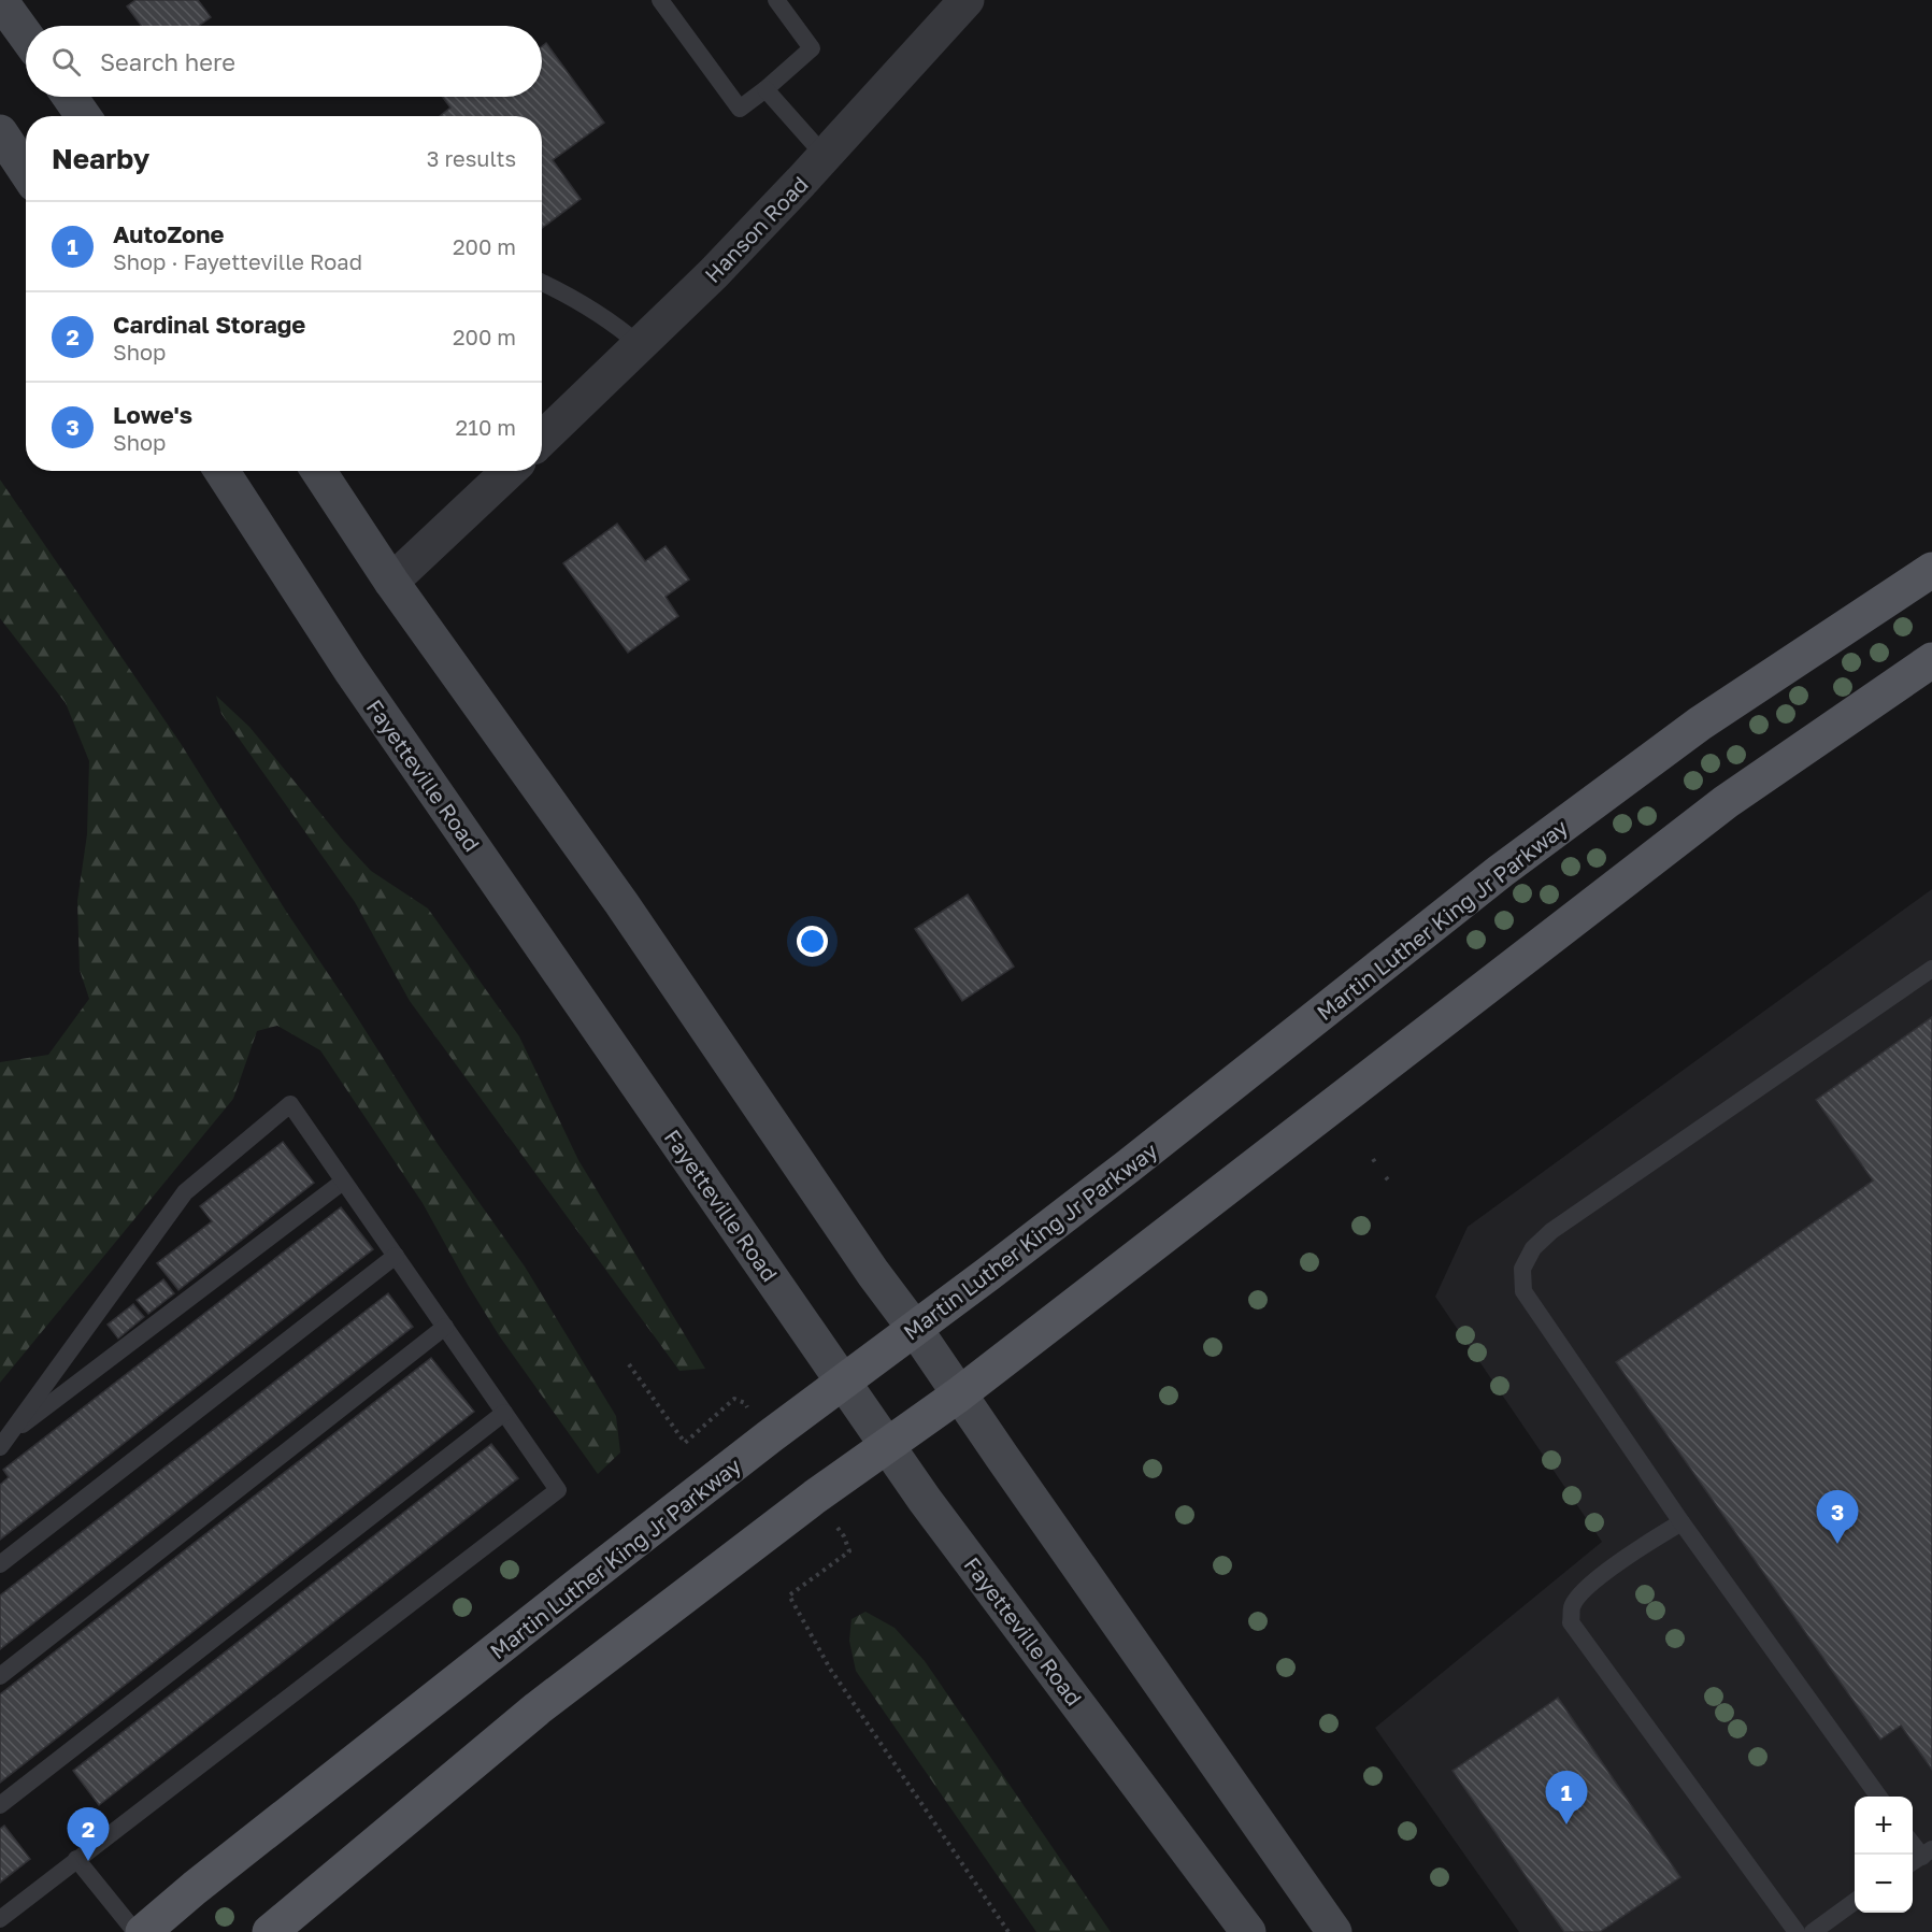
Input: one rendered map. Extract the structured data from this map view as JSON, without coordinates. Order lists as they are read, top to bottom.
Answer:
{
  "streets": {
    "main road": ["Fayetteville Road", "Martin Luther King Jr Parkway"],
    "street": ["Hanson Road"]
  },
  "crossings": [
    ["Fayetteville Road", "Martin Luther King Jr Parkway"]
  ],
  "page": {
    "search": "Search here",
    "heading": ["Nearby", "3 results"],
    "list": [
      {
        "mark": "1",
        "name": "AutoZone",
        "note": "Shop · Fayetteville Road",
        "value": "200 m"
      },
      {
        "mark": "2",
        "name": "Cardinal Storage",
        "note": "Shop",
        "value": "200 m"
      },
      {
        "mark": "3",
        "name": "Lowe's",
        "note": "Shop",
        "value": "210 m"
      }
    ],
    "pins": ["3", "1", "2"],
    "map_buttons": ["+", "−"]
  }
}
